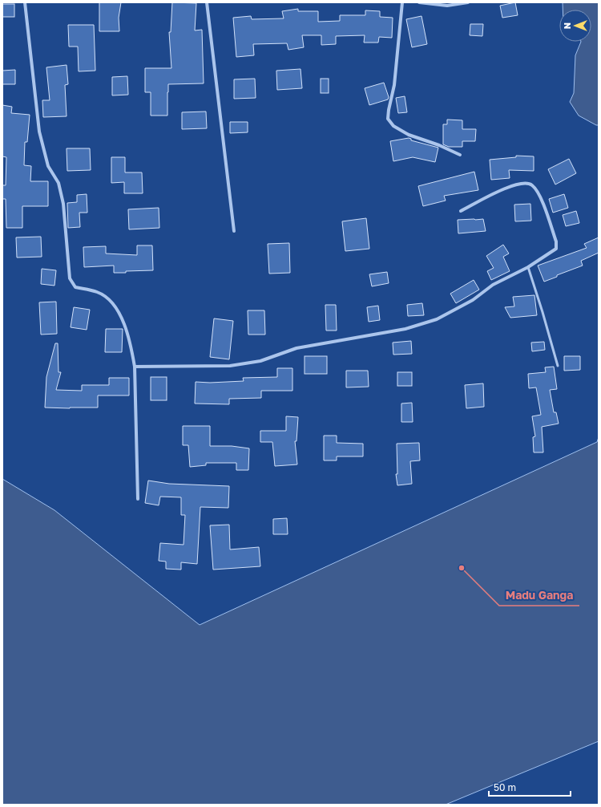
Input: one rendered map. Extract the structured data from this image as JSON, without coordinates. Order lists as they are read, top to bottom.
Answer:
{
  "places": ["Madu Ganga"],
  "scale_bar": "50 m",
  "north": "left"
}
